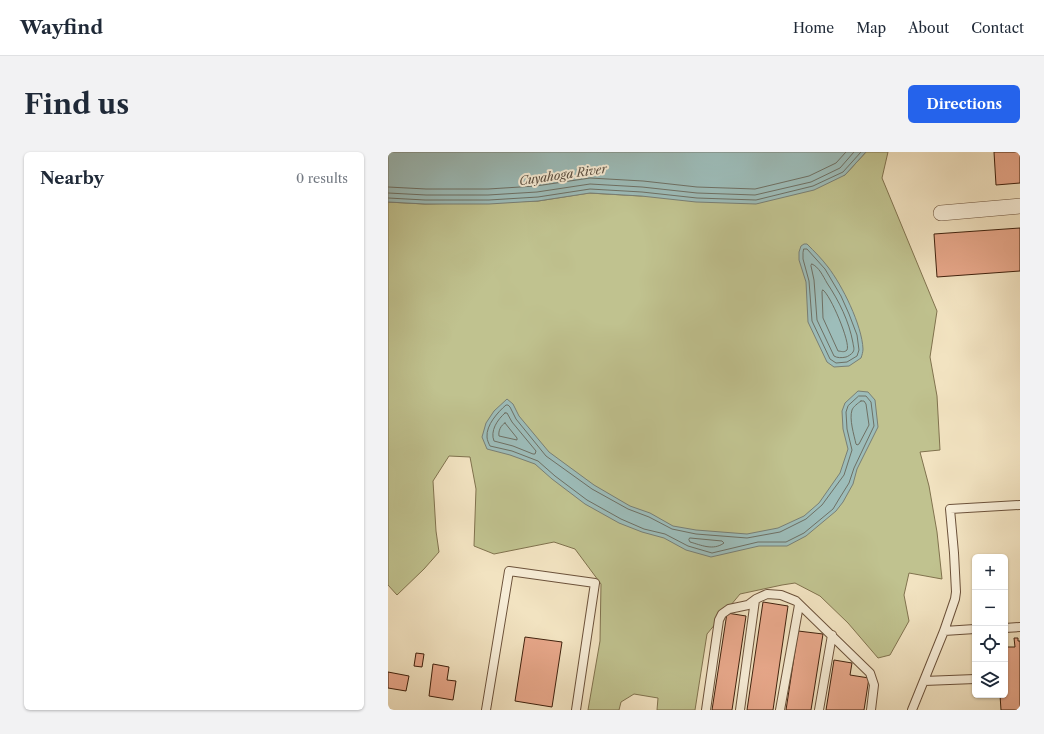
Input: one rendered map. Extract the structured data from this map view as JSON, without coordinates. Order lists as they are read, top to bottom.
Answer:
{
  "water": ["Cuyahoga River"],
  "page": {
    "header": "Wayfind",
    "nav": [
      "Home",
      "Map",
      "About",
      "Contact"
    ],
    "buttons": "Directions",
    "title": "Find us",
    "heading": ["Nearby", "0 results"],
    "map_buttons": ["+", "−"]
  }
}
